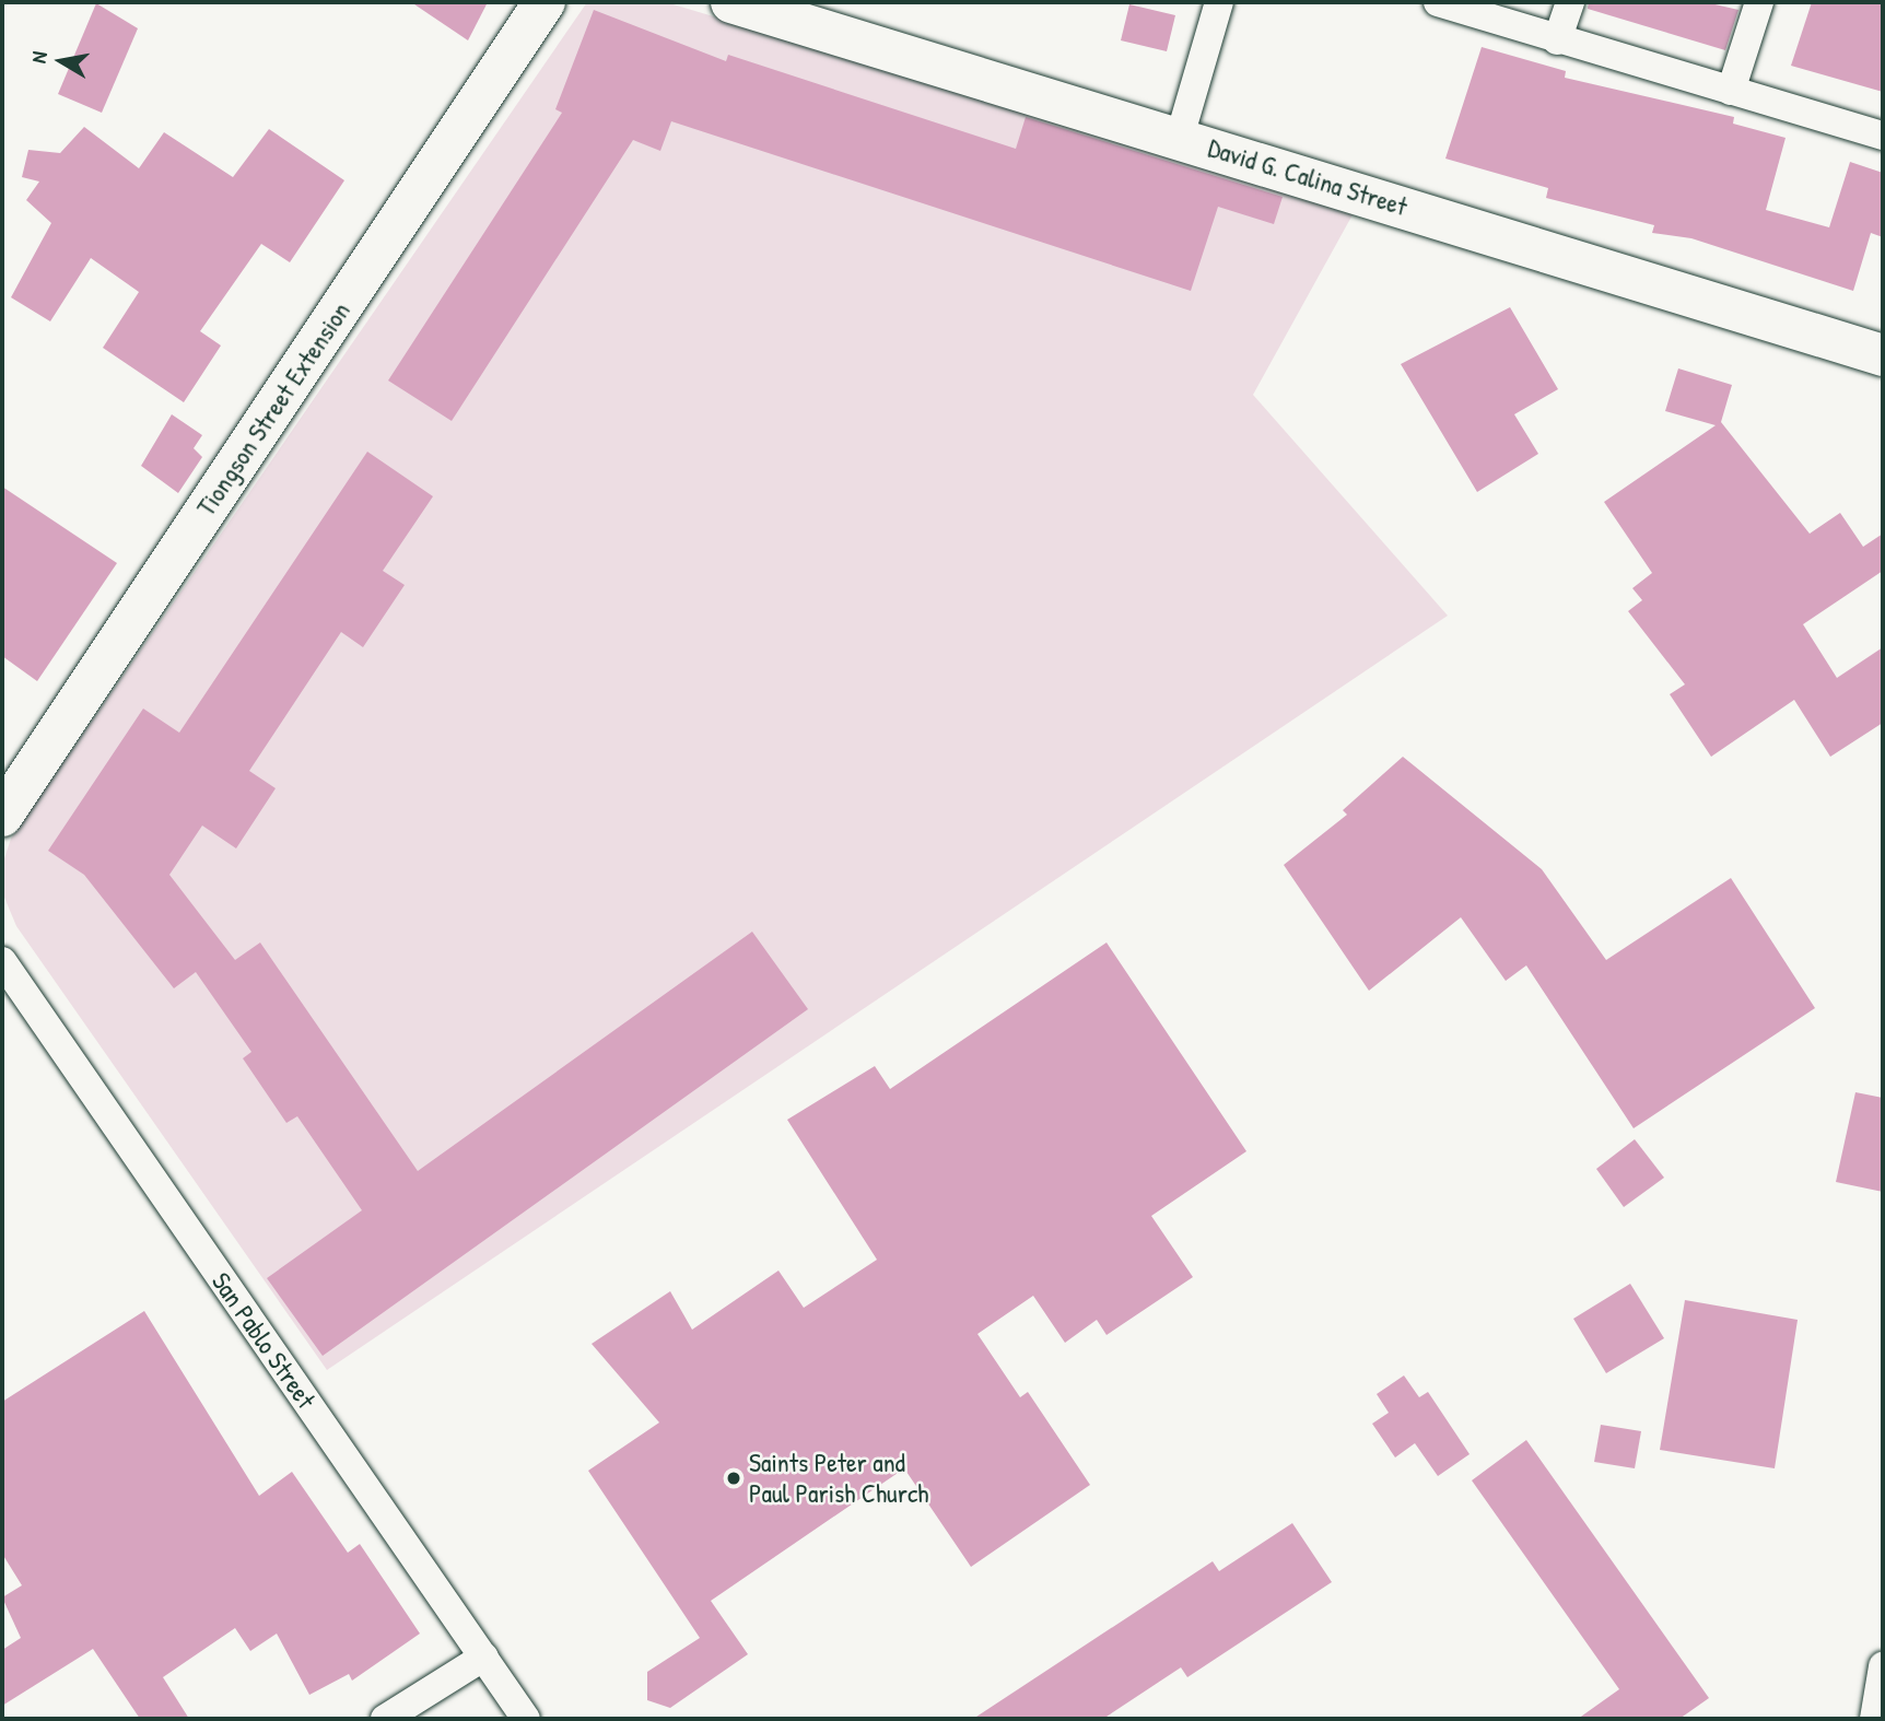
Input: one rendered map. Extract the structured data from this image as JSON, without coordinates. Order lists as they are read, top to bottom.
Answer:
{
  "streets": {
    "street": ["David G. Calina Street", "Tiongson Street Extension", "San Pablo Street"]
  },
  "places": ["Saints Peter and Paul Parish Church"],
  "north": "left"
}
